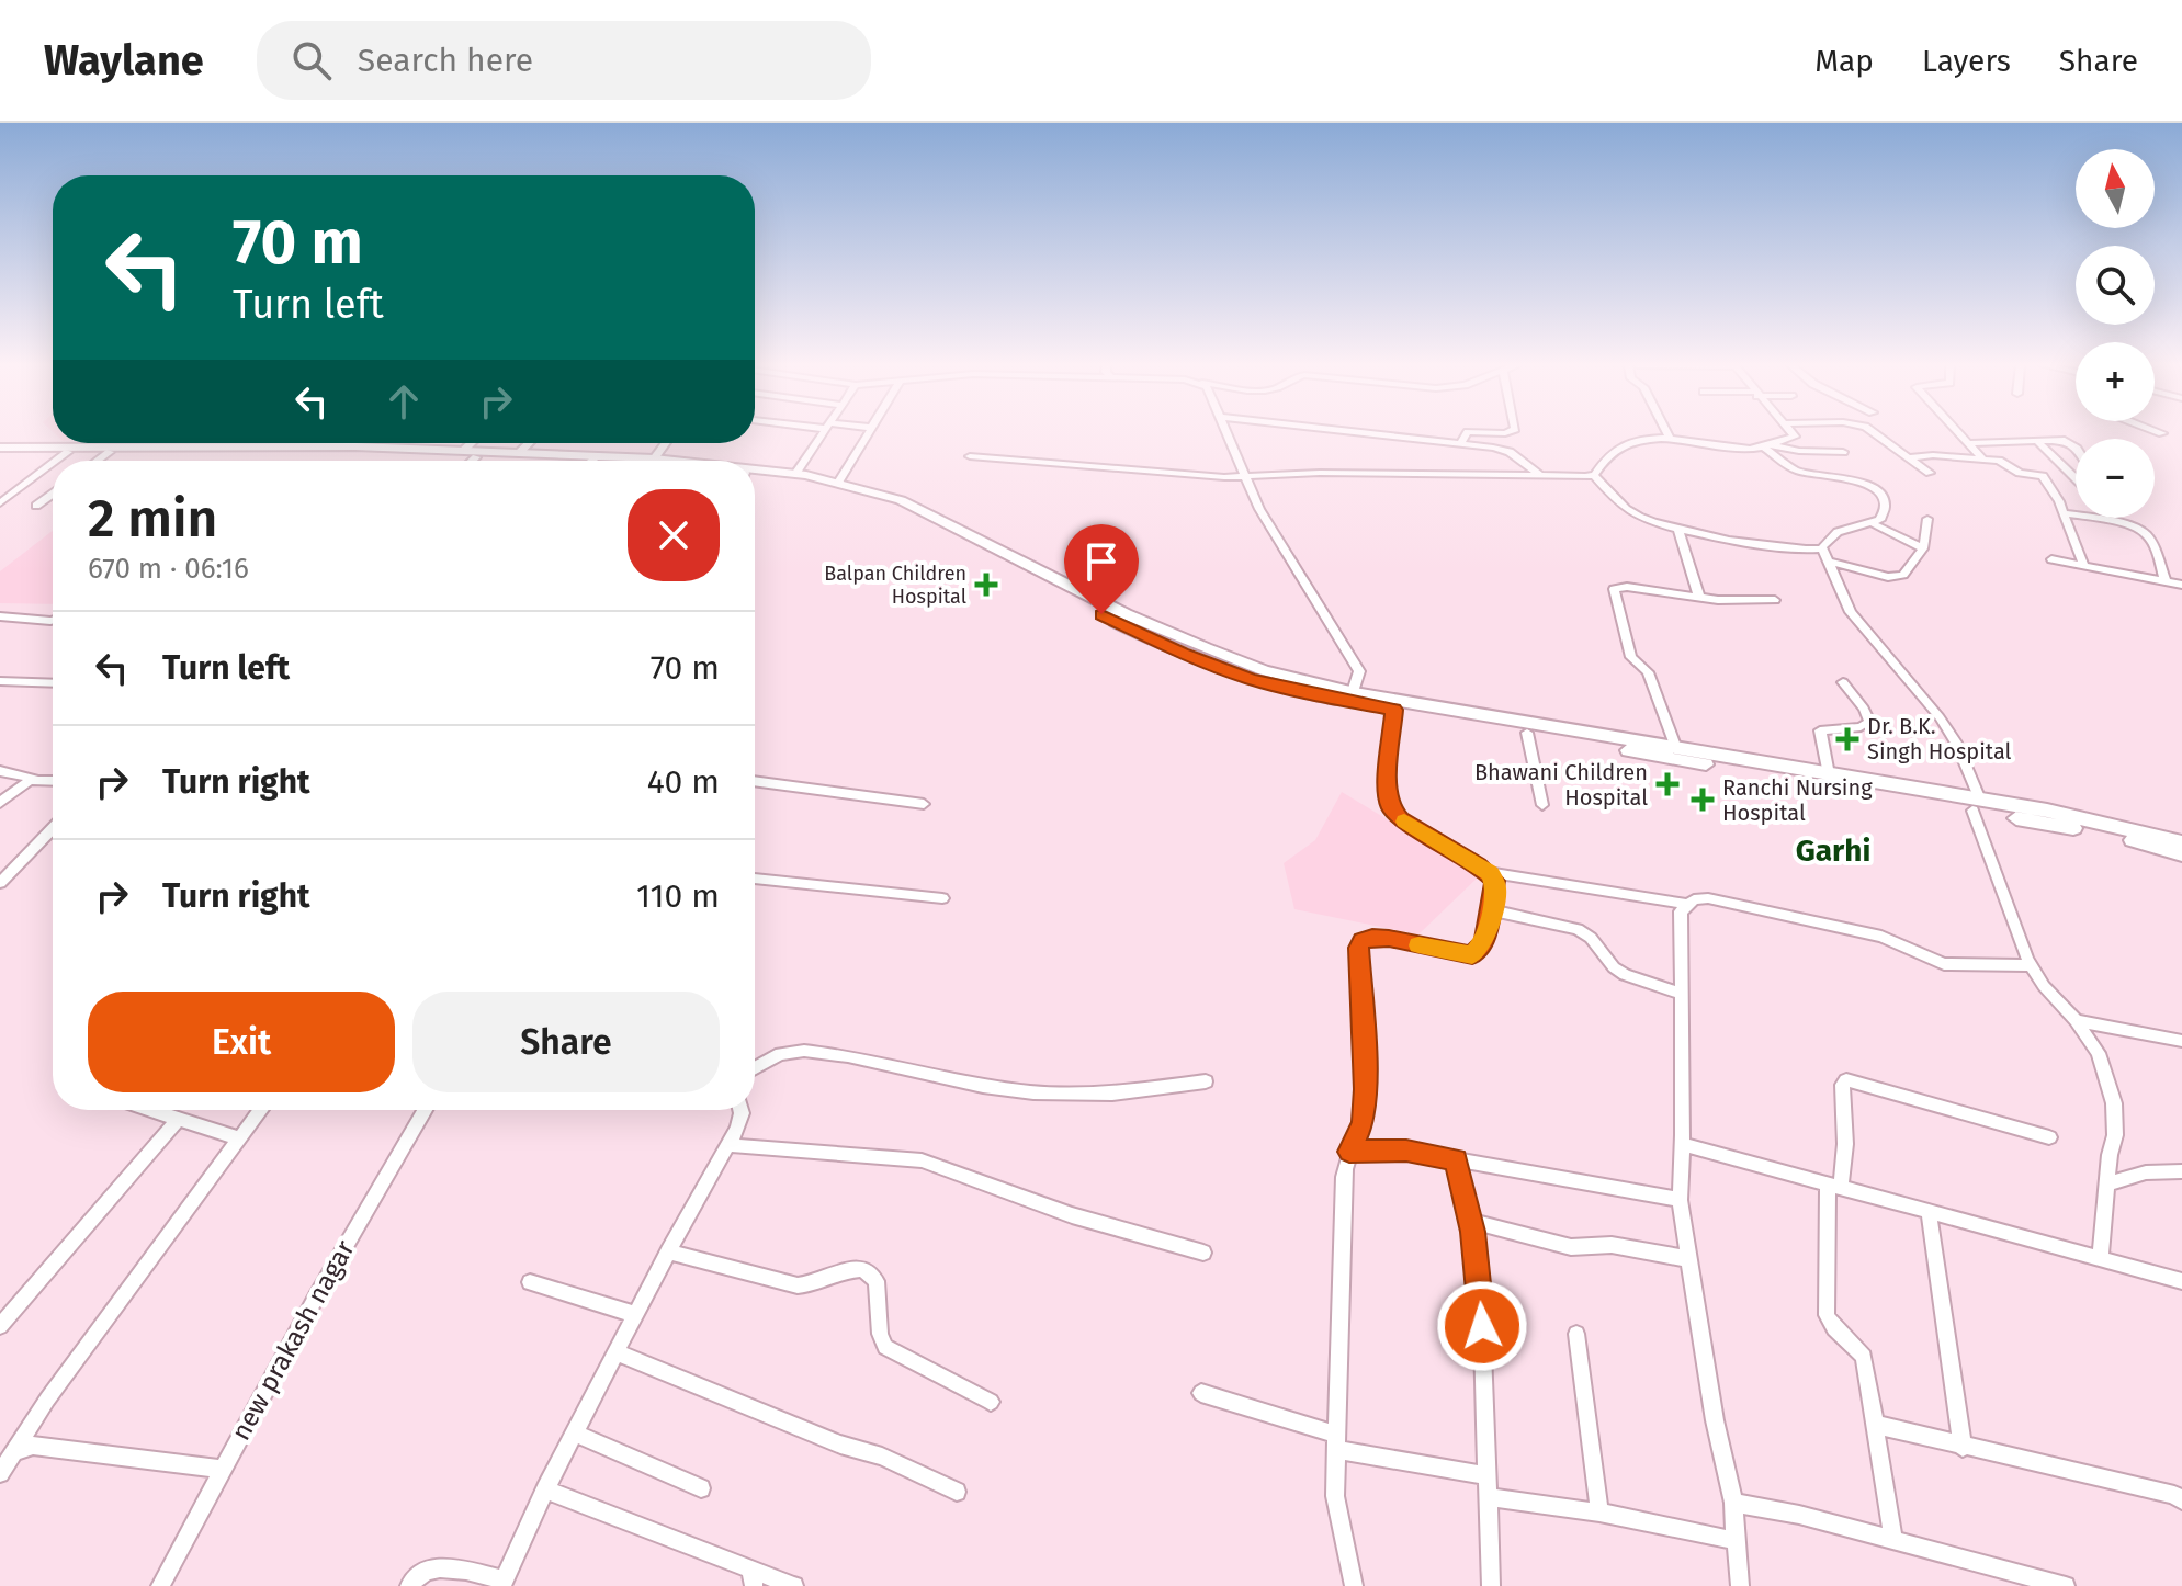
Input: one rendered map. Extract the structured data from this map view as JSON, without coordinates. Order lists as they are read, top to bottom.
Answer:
{
  "streets": {
    "street": ["new prakash nagar"]
  },
  "districts": ["Garhi"],
  "places": {
    "health": [
      "Balpan Children Hospital",
      "Dr. B.K. Singh Hospital",
      "Bhawani Children Hospital",
      "Ranchi Nursing Hospital"
    ]
  },
  "north": "top",
  "page": {
    "header": "Waylane",
    "search": "Search here",
    "nav": ["Map", "Layers", "Share"],
    "map_buttons": ["+", "−"],
    "turn": ["70 m", "Turn left"],
    "heading": ["2 min", "670 m · 06:16"],
    "list": [
      {
        "name": "Turn left",
        "value": "70 m"
      },
      {
        "name": "Turn right",
        "value": "40 m"
      },
      {
        "name": "Turn right",
        "value": "110 m"
      }
    ],
    "buttons": ["Exit", "Share"]
  }
}
